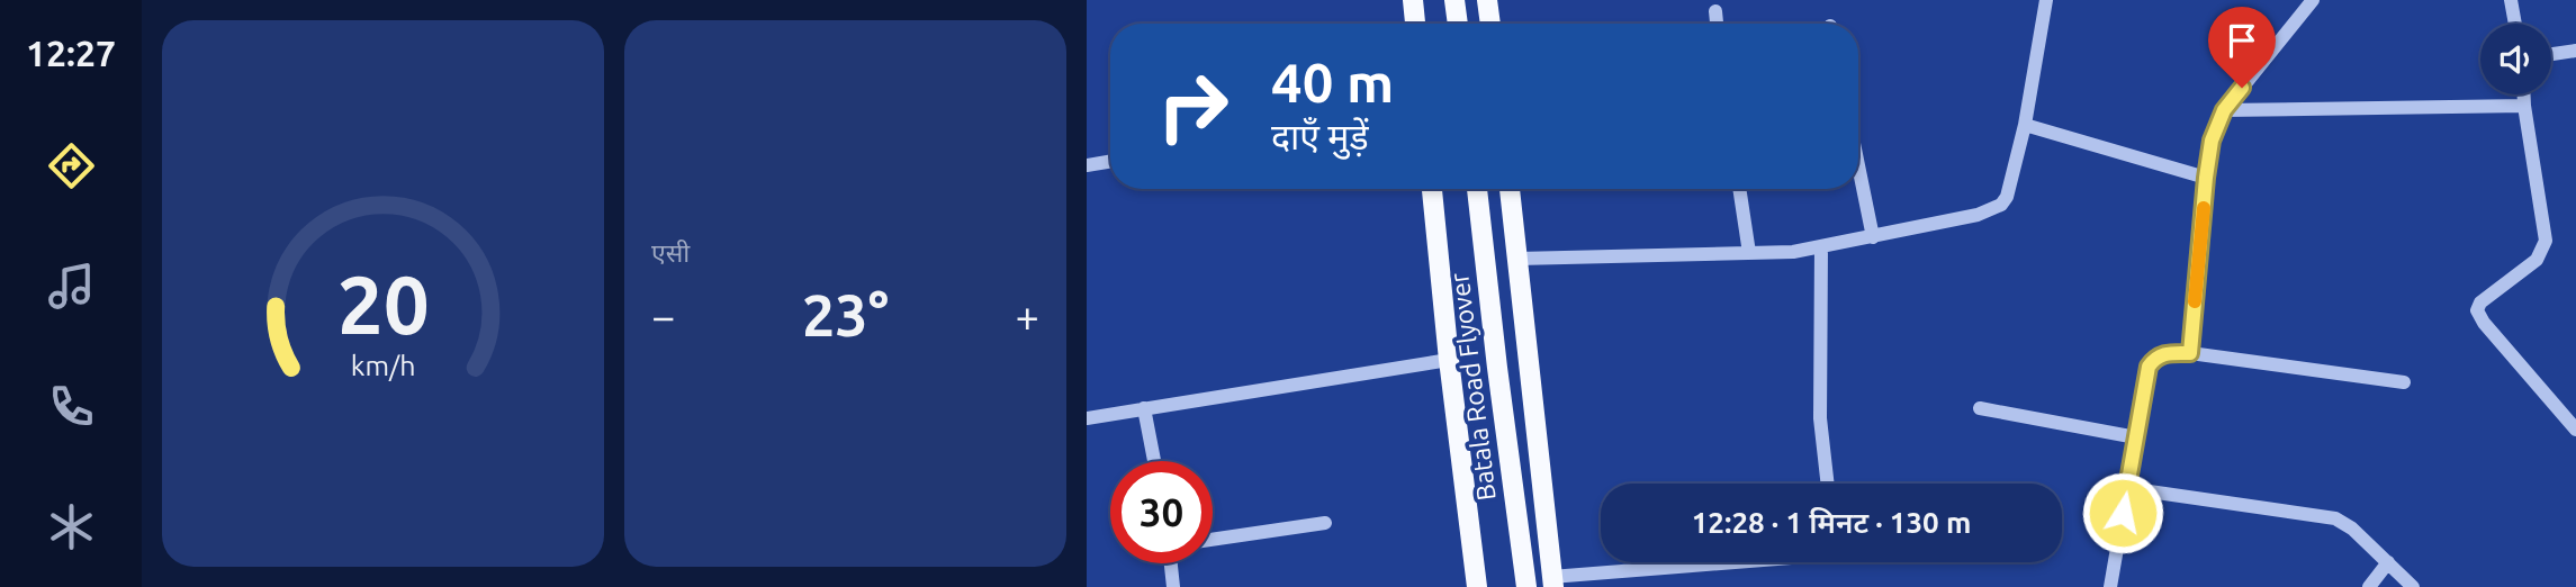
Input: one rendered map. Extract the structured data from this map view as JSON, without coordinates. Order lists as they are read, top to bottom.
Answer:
{
  "streets": {
    "main road": ["Batala Road Flyover"]
  },
  "page": {
    "tabs": "12:27",
    "tile": "एसी",
    "turn": ["40 m", "दाएँ मुड़ें"],
    "heat": ["−", "23°", "+"],
    "limit": "30",
    "trip": "12:28 · 1 मिनट · 130 m",
    "gauge": ["20", "km/h"]
  }
}
